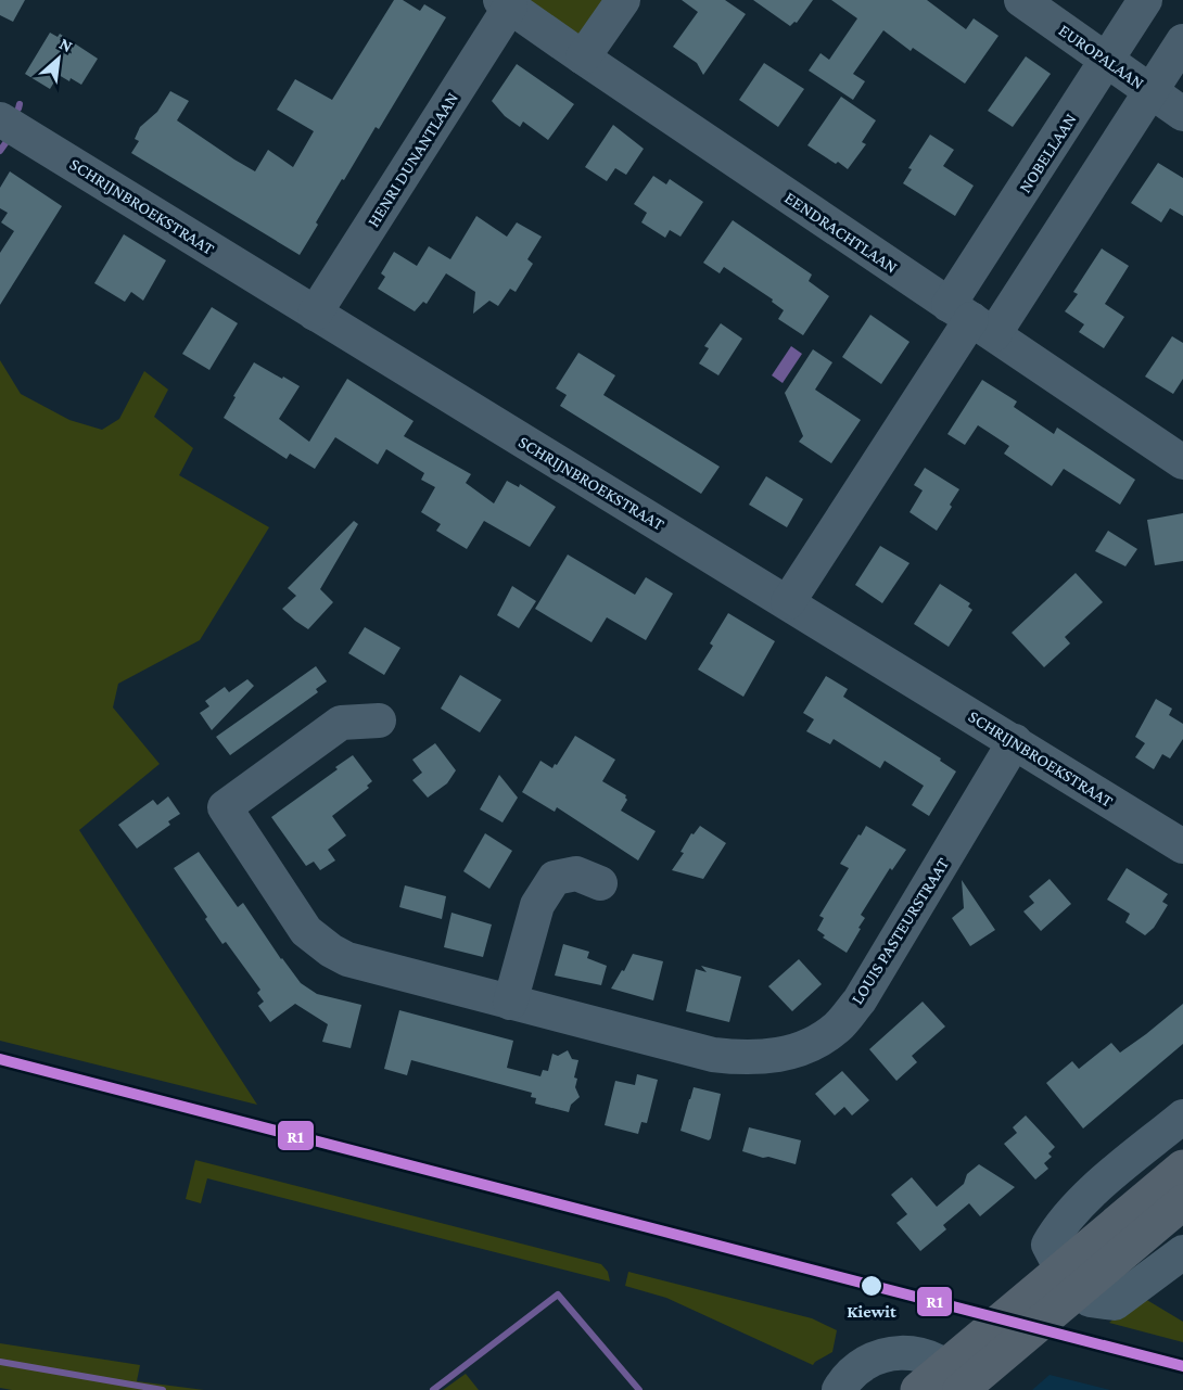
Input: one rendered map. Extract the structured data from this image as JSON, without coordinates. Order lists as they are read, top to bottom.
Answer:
{
  "streets": {
    "street": [
      "EUROPALAAN",
      "NOBELLAAN",
      "HENRI DUNANTLAAN",
      "SCHRIJNBROEKSTRAAT",
      "EENDRACHTLAAN",
      "LOUIS PASTEURSTRAAT"
    ]
  },
  "crossings": [
    ["EUROPALAAN", "NOBELLAAN"],
    ["NOBELLAAN", "SCHRIJNBROEKSTRAAT"],
    ["NOBELLAAN", "EENDRACHTLAAN"],
    ["HENRI DUNANTLAAN", "SCHRIJNBROEKSTRAAT"],
    ["HENRI DUNANTLAAN", "EENDRACHTLAAN"],
    ["SCHRIJNBROEKSTRAAT", "LOUIS PASTEURSTRAAT"]
  ],
  "places": ["Kiewit"],
  "lines": ["transit line R1"],
  "north": "top right"
}
